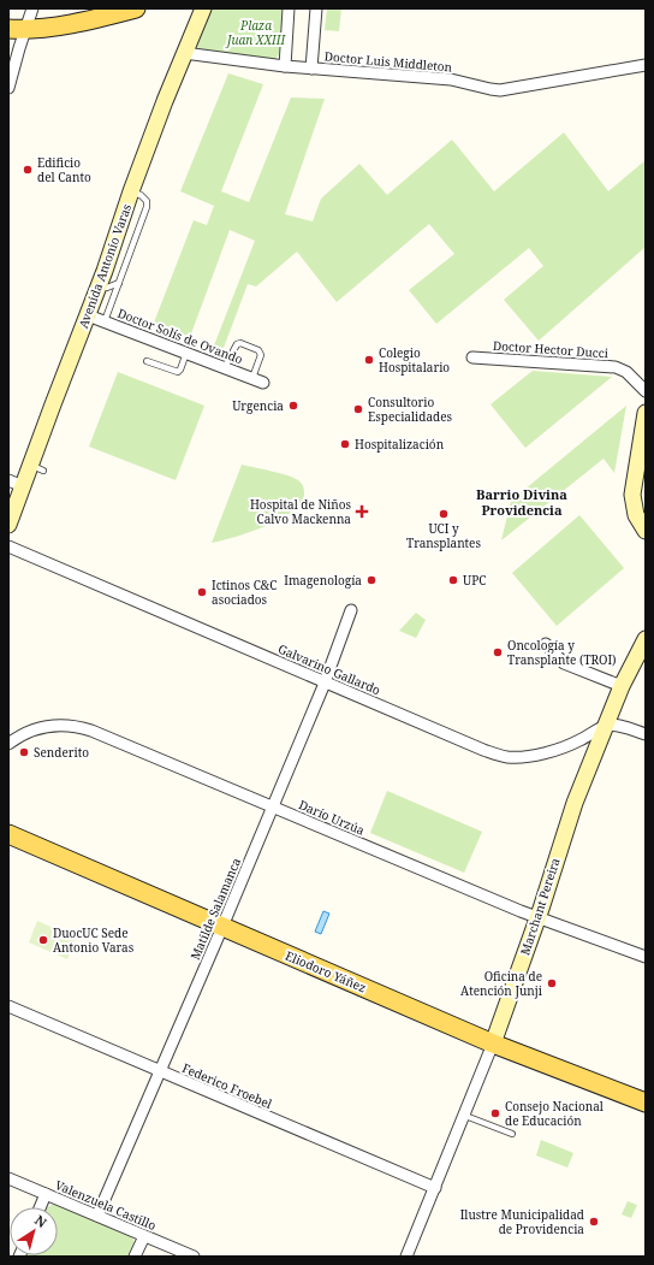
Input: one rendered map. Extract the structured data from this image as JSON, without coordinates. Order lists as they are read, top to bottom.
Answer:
{
  "streets": {
    "main road": ["Eliodoro Yáñez"],
    "street": [
      "Doctor Luis Middleton",
      "Avenida Antonio Varas",
      "Doctor Solís de Ovando",
      "Doctor Hector Ducci",
      "Galvarino Gallardo",
      "Darío Urzúa",
      "Marchant Pereira",
      "Matilde Salamanca",
      "Federico Froebel",
      "Valenzuela Castillo"
    ]
  },
  "crossings": [
    ["Doctor Luis Middleton", "Avenida Antonio Varas"],
    ["Avenida Antonio Varas", "Doctor Solís de Ovando"],
    ["Galvarino Gallardo", "Marchant Pereira"],
    ["Galvarino Gallardo", "Matilde Salamanca"],
    ["Darío Urzúa", "Marchant Pereira"],
    ["Darío Urzúa", "Matilde Salamanca"],
    ["Marchant Pereira", "Eliodoro Yáñez"],
    ["Marchant Pereira", "Federico Froebel"],
    ["Matilde Salamanca", "Eliodoro Yáñez"],
    ["Matilde Salamanca", "Federico Froebel"],
    ["Matilde Salamanca", "Valenzuela Castillo"]
  ],
  "districts": ["Barrio Divina Providencia"],
  "parks": ["Plaza Juan XXIII"],
  "places": {
    "other": [
      "Edificio del Canto",
      "Colegio Hospitalario",
      "Urgencia",
      "Consultorio Especialidades",
      "Hospitalización",
      "UCI y Transplantes",
      "Imagenología",
      "UPC",
      "Ictinos C&C asociados",
      "Oncología y Transplante (TROI)",
      "Senderito",
      "DuocUC Sede Antonio Varas",
      "Oficina de Atención Junji",
      "Consejo Nacional de Educación",
      "Ilustre Municipalidad de Providencia"
    ],
    "health": ["Hospital de Niños Calvo Mackenna"]
  },
  "north": "top right"
}
